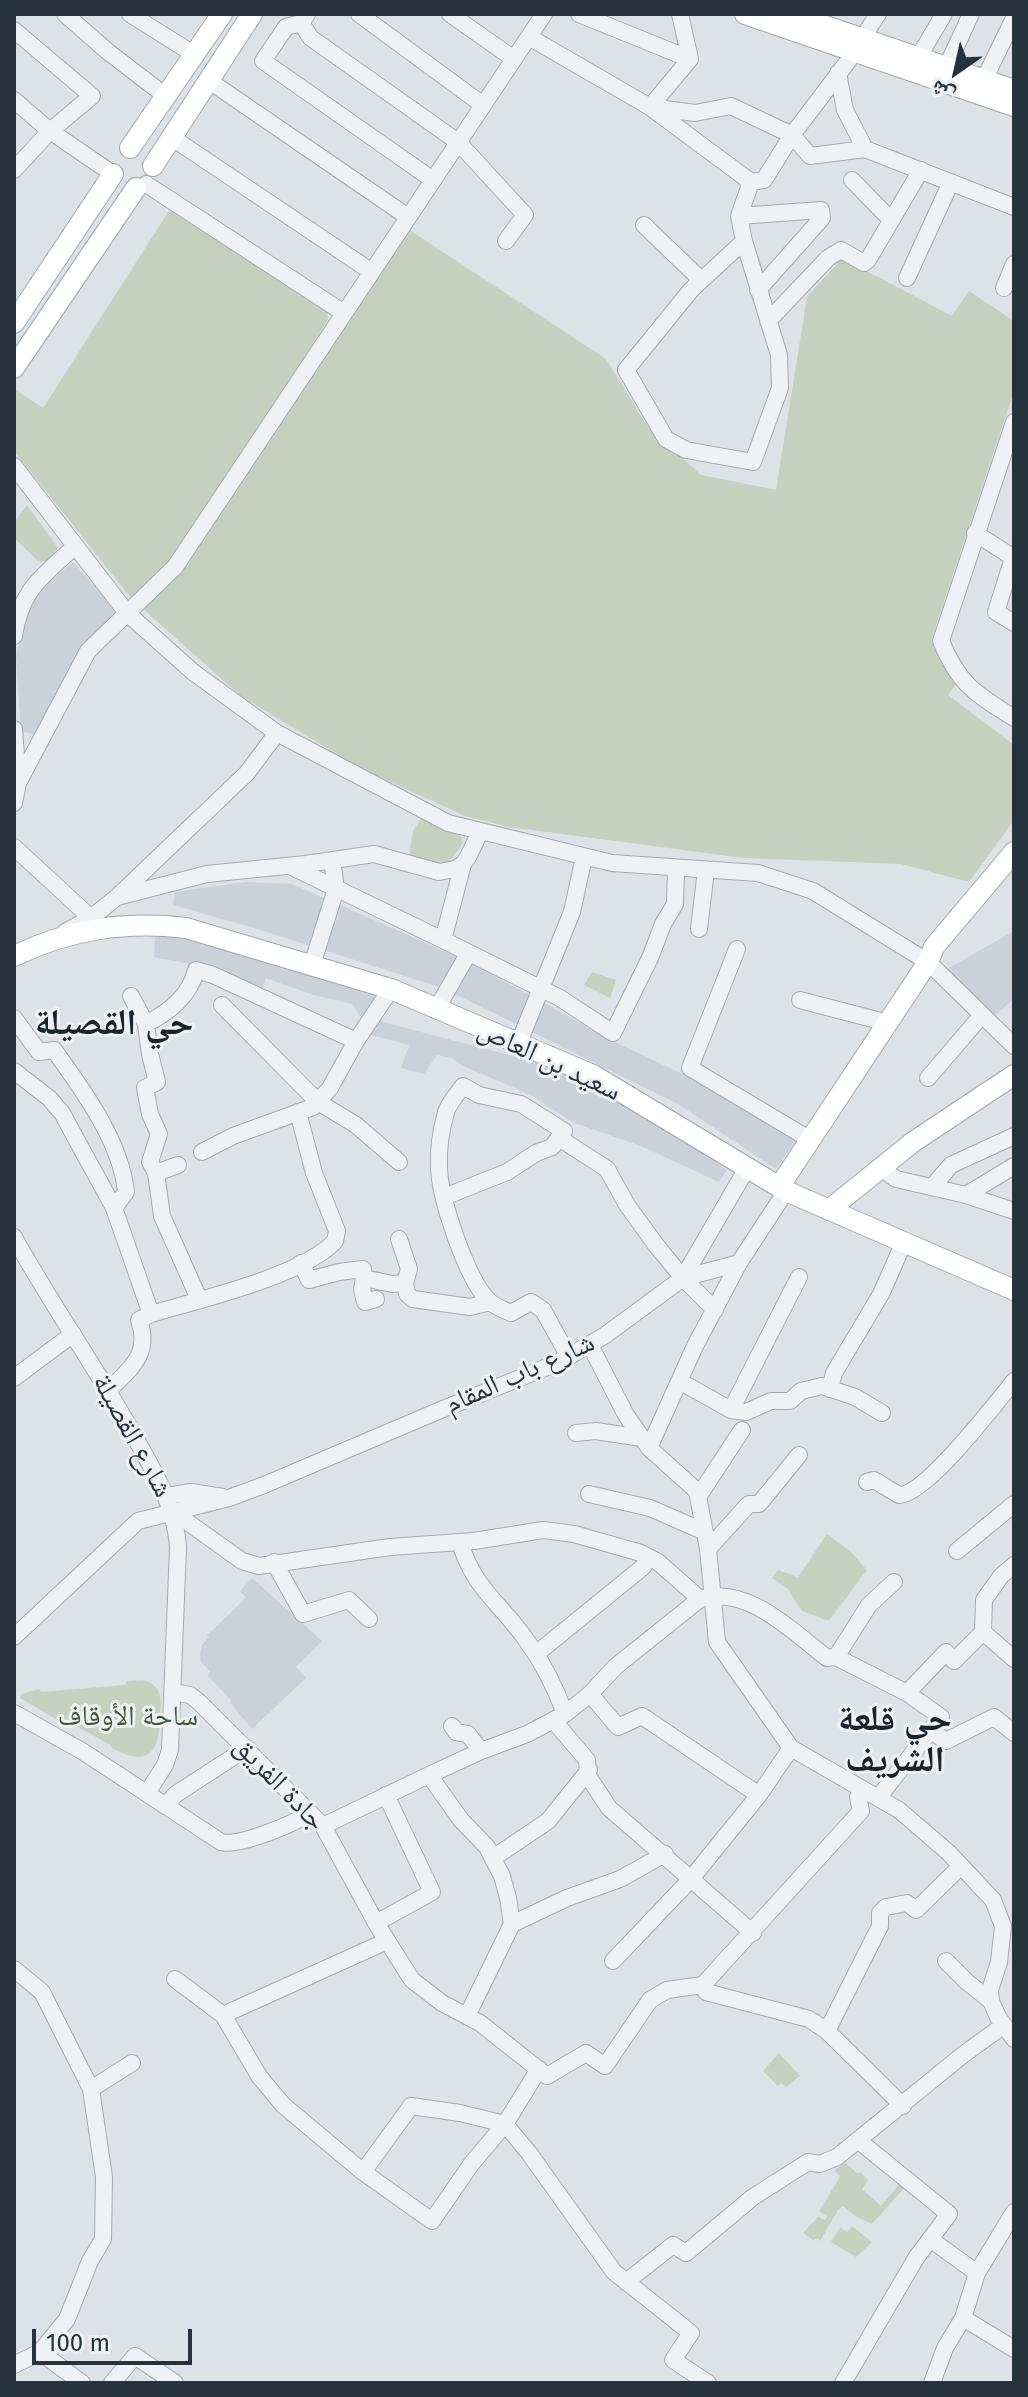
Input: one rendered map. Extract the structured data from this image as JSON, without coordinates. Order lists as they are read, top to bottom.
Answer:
{
  "streets": {
    "main road": ["سعيد بن العاص"],
    "street": ["شارع باب المقام", "شارع القصيلة", "جادة الفريق"]
  },
  "crossings": [
    ["سعيد بن العاص", "شارع باب المقام"],
    ["شارع باب المقام", "شارع القصيلة"],
    ["شارع القصيلة", "جادة الفريق"]
  ],
  "districts": ["حي القصيلة", "حي قلعة الشريف"],
  "parks": ["ساحة الأوقاف"],
  "scale_bar": "100 m",
  "north": "bottom left"
}
